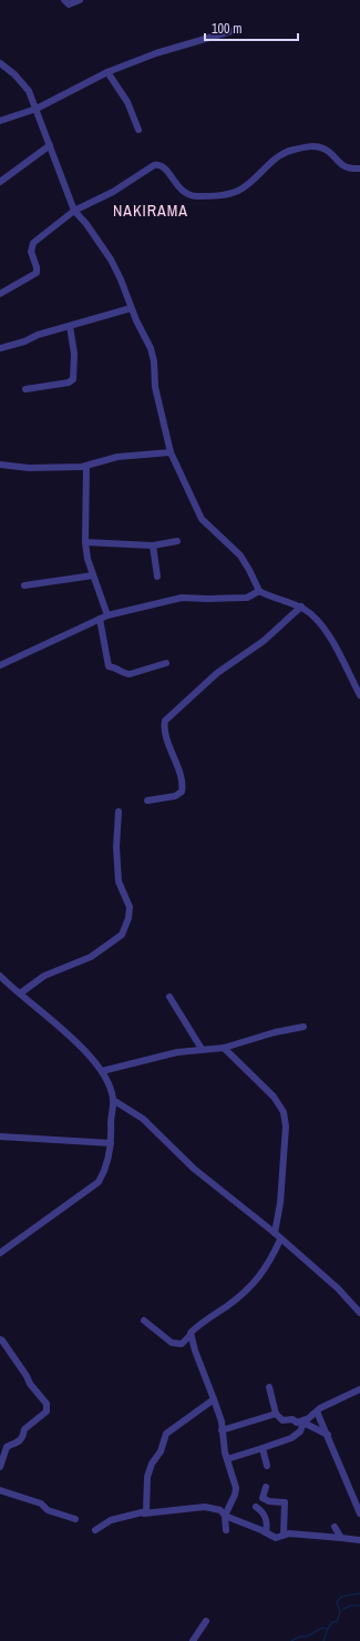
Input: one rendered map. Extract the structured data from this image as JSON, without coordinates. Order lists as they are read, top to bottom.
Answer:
{
  "districts": ["NAKIRAMA"],
  "scale_bar": "100 m"
}
